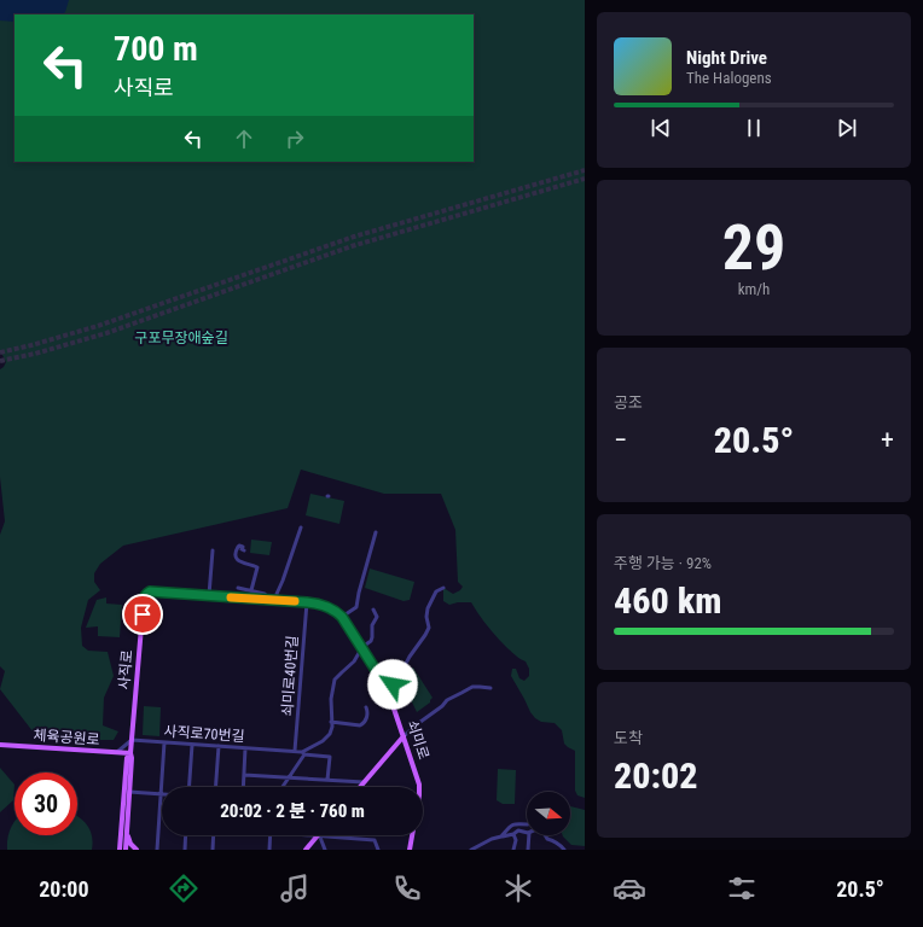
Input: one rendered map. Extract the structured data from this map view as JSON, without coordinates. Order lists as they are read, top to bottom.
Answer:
{
  "streets": {
    "main road": ["사직로", "체육공원로", "쇠미로"],
    "street": ["쇠미로40번길", "사직로70번길"]
  },
  "crossings": [
    ["사직로", "사직로70번길"],
    ["사직로", "체육공원로"],
    ["사직로", "쇠미로"],
    ["쇠미로40번길", "사직로70번길"],
    ["쇠미로40번길", "쇠미로"]
  ],
  "parks": ["구포무장애숲길"],
  "north": "right",
  "page": {
    "turn": ["700 m", "사직로"],
    "song": ["Night Drive", "The Halogens"],
    "tile": [
      ["29", "km/h"],
      "공조",
      ["주행 가능 · 92%", "460 km"],
      ["도착", "20:02"]
    ],
    "heat": ["−", "20.5°", "+"],
    "limit": "30",
    "trip": "20:02 · 2 분 · 760 m",
    "tabs": ["20:00", "20.5°"]
  }
}
